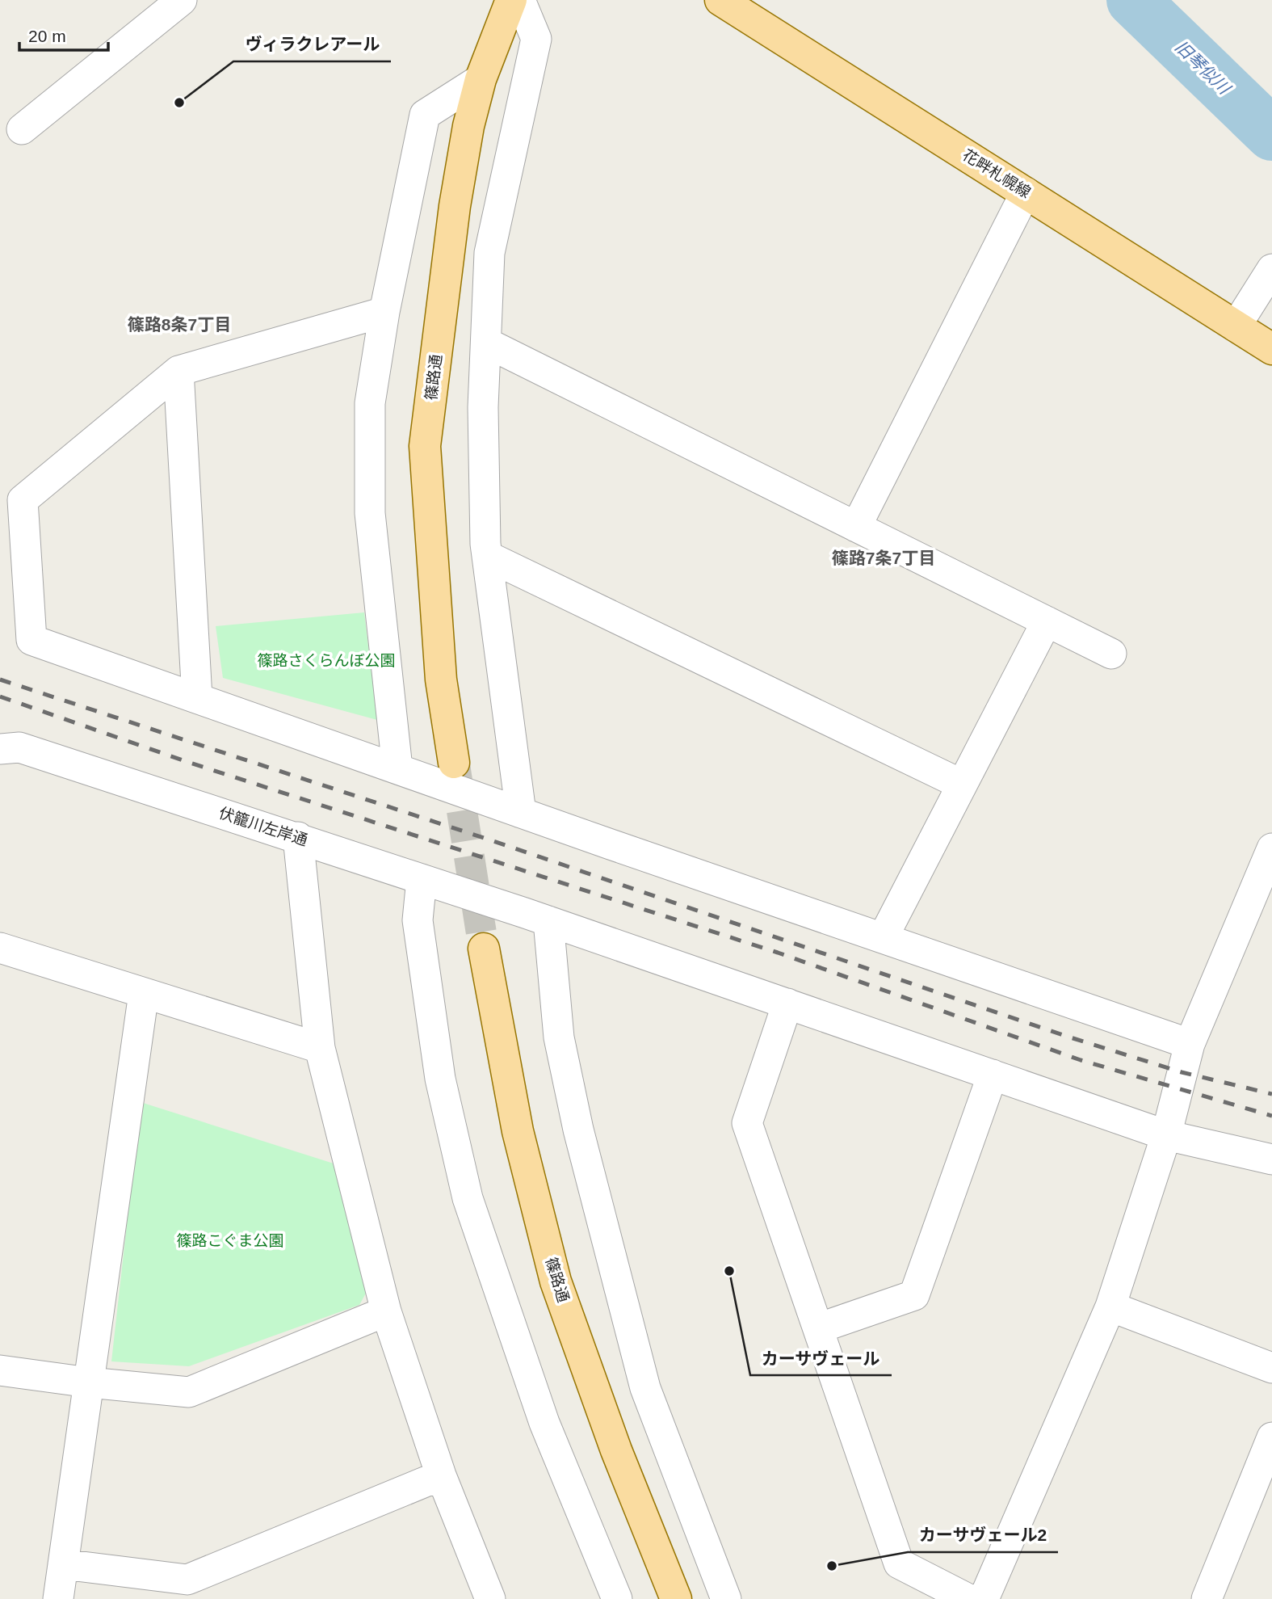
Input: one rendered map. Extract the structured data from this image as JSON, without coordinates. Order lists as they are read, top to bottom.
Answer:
{
  "streets": {
    "main road": ["花畔札幌線", "篠路通"],
    "street": ["伏籠川左岸通"]
  },
  "districts": ["篠路8条7丁目", "篠路7条7丁目"],
  "water": ["旧琴似川"],
  "parks": ["篠路さくらんぼ公園", "篠路こぐま公園"],
  "places": ["ヴィラクレアール", "カーサヴェール", "カーサヴェール2"],
  "scale_bar": "20 m"
}
